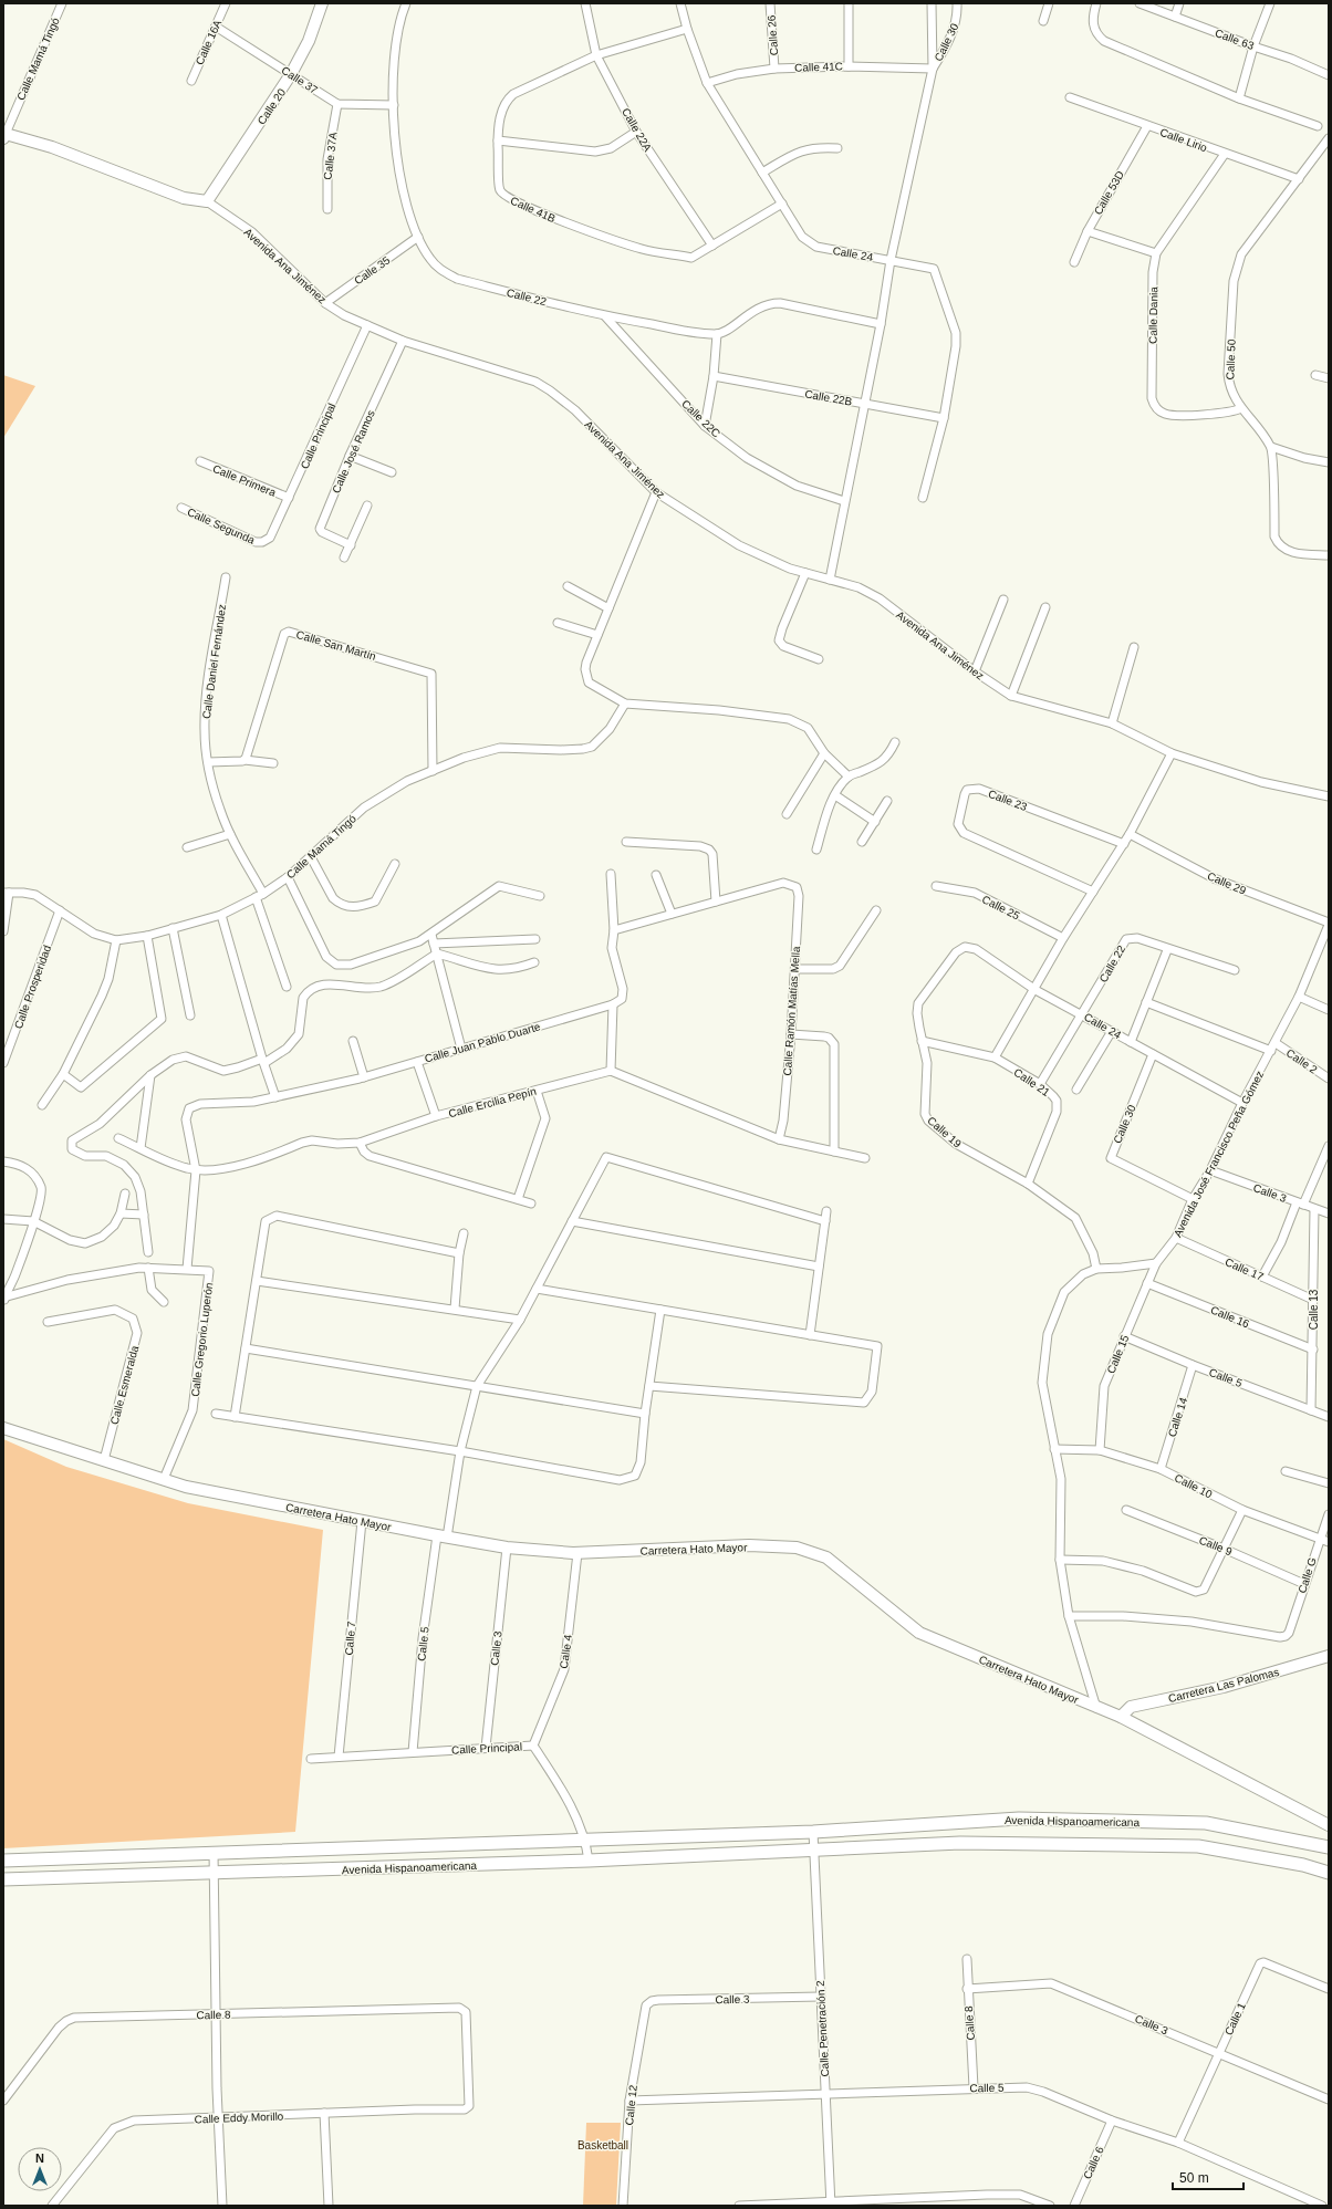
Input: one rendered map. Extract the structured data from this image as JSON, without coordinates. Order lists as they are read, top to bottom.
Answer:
{
  "streets": {
    "main road": ["Avenida Hispanoamericana"],
    "street": [
      "Calle 26",
      "Calle 63",
      "Calle 16A",
      "Calle 30",
      "Calle Mamá Tingó",
      "Calle 41C",
      "Calle 37",
      "Calle 20",
      "Calle 22A",
      "Calle Lirio",
      "Calle 37A",
      "Calle 53D",
      "Calle 41B",
      "Calle 24",
      "Avenida Ana Jiménez",
      "Calle 35",
      "Calle 22",
      "Calle Dania",
      "Calle 50",
      "Calle 22B",
      "Calle 22C",
      "Calle Principal",
      "Calle José Ramos",
      "Calle Primera",
      "Calle Segunda",
      "Calle San Martín",
      "Calle Daniel Fernández",
      "Calle 23",
      "Calle 29",
      "Calle 25",
      "Calle Prosperidad",
      "Calle Ramón Matías Mella",
      "Calle Juan Pablo Duarte",
      "Calle 2",
      "Calle 21",
      "Calle Ercilia Pepín",
      "Calle 19",
      "Avenida José Francisco Peña Gómez",
      "Calle 3",
      "Calle 17",
      "Calle 13",
      "Calle 16",
      "Calle Gregorio Luperón",
      "Calle 15",
      "Calle 5",
      "Calle Esmeralda",
      "Calle 14",
      "Calle 10",
      "Carretera Hato Mayor",
      "Calle 9",
      "Calle G",
      "Calle 7",
      "Calle 4",
      "Carretera Las Palomas",
      "Calle 8",
      "Calle 1",
      "Calle Penetración 2",
      "Calle 12",
      "Calle Eddy Morillo",
      "Calle 6"
    ]
  },
  "crossings": [
    ["Calle 26", "Calle 41C"],
    ["Calle 16A", "Calle 37"],
    ["Calle 30", "Calle 41C"],
    ["Calle 30", "Calle 24"],
    ["Calle 30", "Avenida José Francisco Peña Gómez"],
    ["Calle Mamá Tingó", "Avenida Ana Jiménez"],
    ["Calle Mamá Tingó", "Calle San Martín"],
    ["Calle Mamá Tingó", "Calle Daniel Fernández"],
    ["Calle Mamá Tingó", "Calle Prosperidad"],
    ["Calle 41C", "Calle 24"],
    ["Calle 37", "Calle 20"],
    ["Calle 37", "Calle 37A"],
    ["Calle 20", "Avenida Ana Jiménez"],
    ["Calle 22A", "Calle 41B"],
    ["Calle Lirio", "Calle 53D"],
    ["Calle Lirio", "Calle Dania"],
    ["Calle Lirio", "Calle 50"],
    ["Calle 41B", "Calle 24"],
    ["Calle 24", "Calle 22"],
    ["Calle 24", "Calle 22B"],
    ["Calle 24", "Calle 21"],
    ["Calle 24", "Calle 19"],
    ["Calle 24", "Avenida José Francisco Peña Gómez"],
    ["Avenida Ana Jiménez", "Calle 35"],
    ["Avenida Ana Jiménez", "Calle Principal"],
    ["Avenida Ana Jiménez", "Calle José Ramos"],
    ["Calle 35", "Calle 22"],
    ["Calle 22", "Calle 22C"],
    ["Calle 22", "Calle 21"],
    ["Calle Dania", "Calle 50"],
    ["Calle Principal", "Calle Primera"],
    ["Calle Principal", "Calle Segunda"],
    ["Calle Principal", "Calle 3"],
    ["Calle Principal", "Calle 5"],
    ["Calle Principal", "Calle 7"],
    ["Calle Principal", "Calle 4"],
    ["Calle Principal", "Avenida Hispanoamericana"],
    ["Calle 29", "Avenida José Francisco Peña Gómez"],
    ["Calle Juan Pablo Duarte", "Calle Ercilia Pepín"],
    ["Calle 2", "Avenida José Francisco Peña Gómez"],
    ["Calle 21", "Calle 19"],
    ["Avenida José Francisco Peña Gómez", "Calle 3"],
    ["Avenida José Francisco Peña Gómez", "Calle 17"],
    ["Avenida José Francisco Peña Gómez", "Calle 15"],
    ["Calle 3", "Calle 13"],
    ["Calle 3", "Carretera Hato Mayor"],
    ["Calle 3", "Calle 8"],
    ["Calle 3", "Calle 1"],
    ["Calle 3", "Calle Penetración 2"],
    ["Calle 3", "Calle 12"],
    ["Calle 17", "Calle 13"],
    ["Calle 13", "Calle 16"],
    ["Calle 13", "Calle 5"],
    ["Calle 16", "Calle 15"],
    ["Calle Gregorio Luperón", "Carretera Hato Mayor"],
    ["Calle 15", "Calle 5"],
    ["Calle 15", "Calle 10"],
    ["Calle 5", "Calle 14"],
    ["Calle 5", "Carretera Hato Mayor"],
    ["Calle 5", "Calle 8"],
    ["Calle 5", "Calle 1"],
    ["Calle 5", "Calle Penetración 2"],
    ["Calle 5", "Calle 12"],
    ["Calle 5", "Calle 6"],
    ["Calle Esmeralda", "Carretera Hato Mayor"],
    ["Calle 14", "Calle 10"],
    ["Calle 10", "Calle G"],
    ["Carretera Hato Mayor", "Calle 7"],
    ["Carretera Hato Mayor", "Calle 4"],
    ["Carretera Hato Mayor", "Carretera Las Palomas"],
    ["Calle 9", "Calle G"],
    ["Avenida Hispanoamericana", "Calle Penetración 2"],
    ["Calle 8", "Calle Eddy Morillo"]
  ],
  "parks": ["Basketball"],
  "scale_bar": "50 m",
  "north": "top"
}
